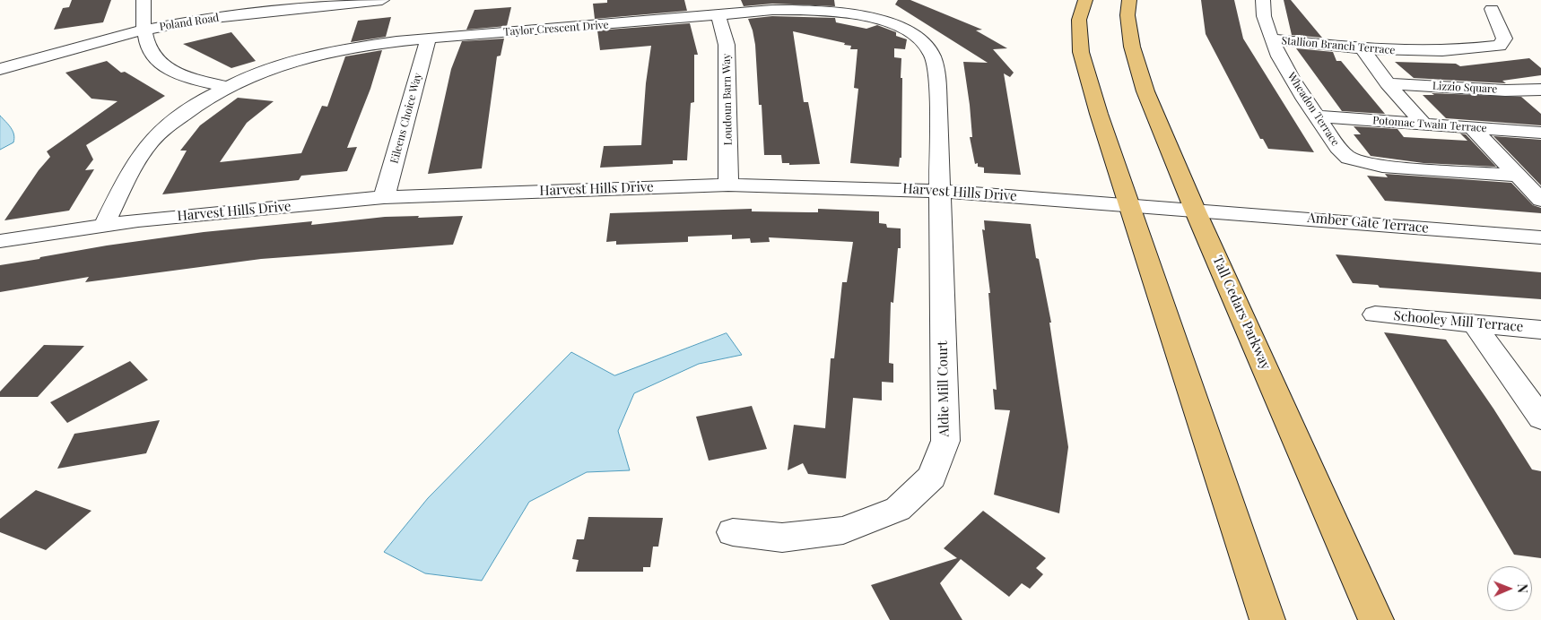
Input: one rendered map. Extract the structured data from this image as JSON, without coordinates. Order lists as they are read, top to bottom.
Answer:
{
  "streets": {
    "main road": ["Tall Cedars Parkway"],
    "street": [
      "Poland Road",
      "Taylor Crescent Drive",
      "Stallion Branch Terrace",
      "Lizzio Square",
      "Loudoun Barn Way",
      "Wheadon Terrace",
      "Eileens Choice Way",
      "Potomac Twain Terrace",
      "Harvest Hills Drive",
      "Amber Gate Terrace",
      "Schooley Mill Terrace",
      "Aldie Mill Court"
    ]
  },
  "crossings": [
    ["Taylor Crescent Drive", "Loudoun Barn Way"],
    ["Taylor Crescent Drive", "Eileens Choice Way"],
    ["Taylor Crescent Drive", "Harvest Hills Drive"],
    ["Taylor Crescent Drive", "Aldie Mill Court"],
    ["Stallion Branch Terrace", "Wheadon Terrace"],
    ["Loudoun Barn Way", "Harvest Hills Drive"],
    ["Wheadon Terrace", "Potomac Twain Terrace"],
    ["Eileens Choice Way", "Harvest Hills Drive"],
    ["Harvest Hills Drive", "Amber Gate Terrace"],
    ["Harvest Hills Drive", "Tall Cedars Parkway"],
    ["Harvest Hills Drive", "Aldie Mill Court"],
    ["Amber Gate Terrace", "Tall Cedars Parkway"]
  ],
  "north": "right"
}
